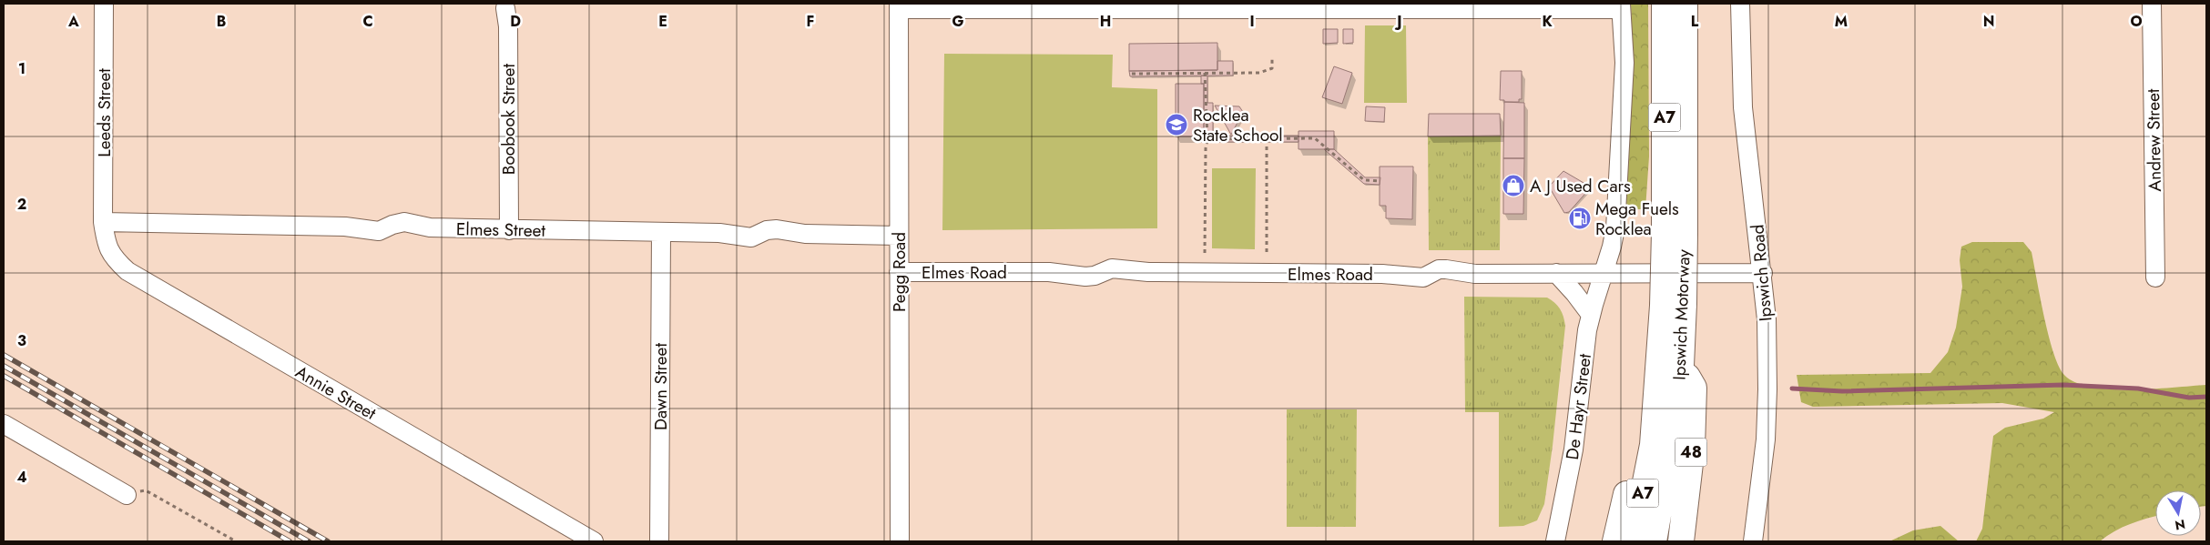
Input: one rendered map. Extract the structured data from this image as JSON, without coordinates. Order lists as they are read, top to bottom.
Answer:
{
  "streets": {
    "highway": ["A7", "Ipswich Motorway", "48"],
    "street": [
      "Leeds Street",
      "Boobook Street",
      "Andrew Street",
      "Elmes Street",
      "Pegg Road",
      "Elmes Road",
      "Ipswich Road",
      "Dawn Street",
      "Annie Street",
      "De Hayr Street"
    ]
  },
  "crossings": [
    ["Leeds Street", "Elmes Street"],
    ["Leeds Street", "Annie Street"],
    ["Boobook Street", "Elmes Street"],
    ["Elmes Street", "Pegg Road"],
    ["Elmes Street", "Dawn Street"],
    ["Elmes Street", "Annie Street"],
    ["Pegg Road", "Elmes Road"],
    ["Elmes Road", "Ipswich Road"],
    ["Elmes Road", "De Hayr Street"],
    ["Ipswich Motorway", "48"]
  ],
  "places": {
    "school or university": ["Rocklea State School"],
    "shop": ["A J Used Cars"],
    "fuel station": ["Mega Fuels Rocklea"]
  },
  "north": "bottom",
  "grid": {
    "columns": [
      "A",
      "B",
      "C",
      "D",
      "E",
      "F",
      "G",
      "H",
      "I",
      "J",
      "K",
      "L",
      "M",
      "N",
      "O"
    ],
    "rows": [
      "1",
      "2",
      "3",
      "4"
    ]
  }
}
